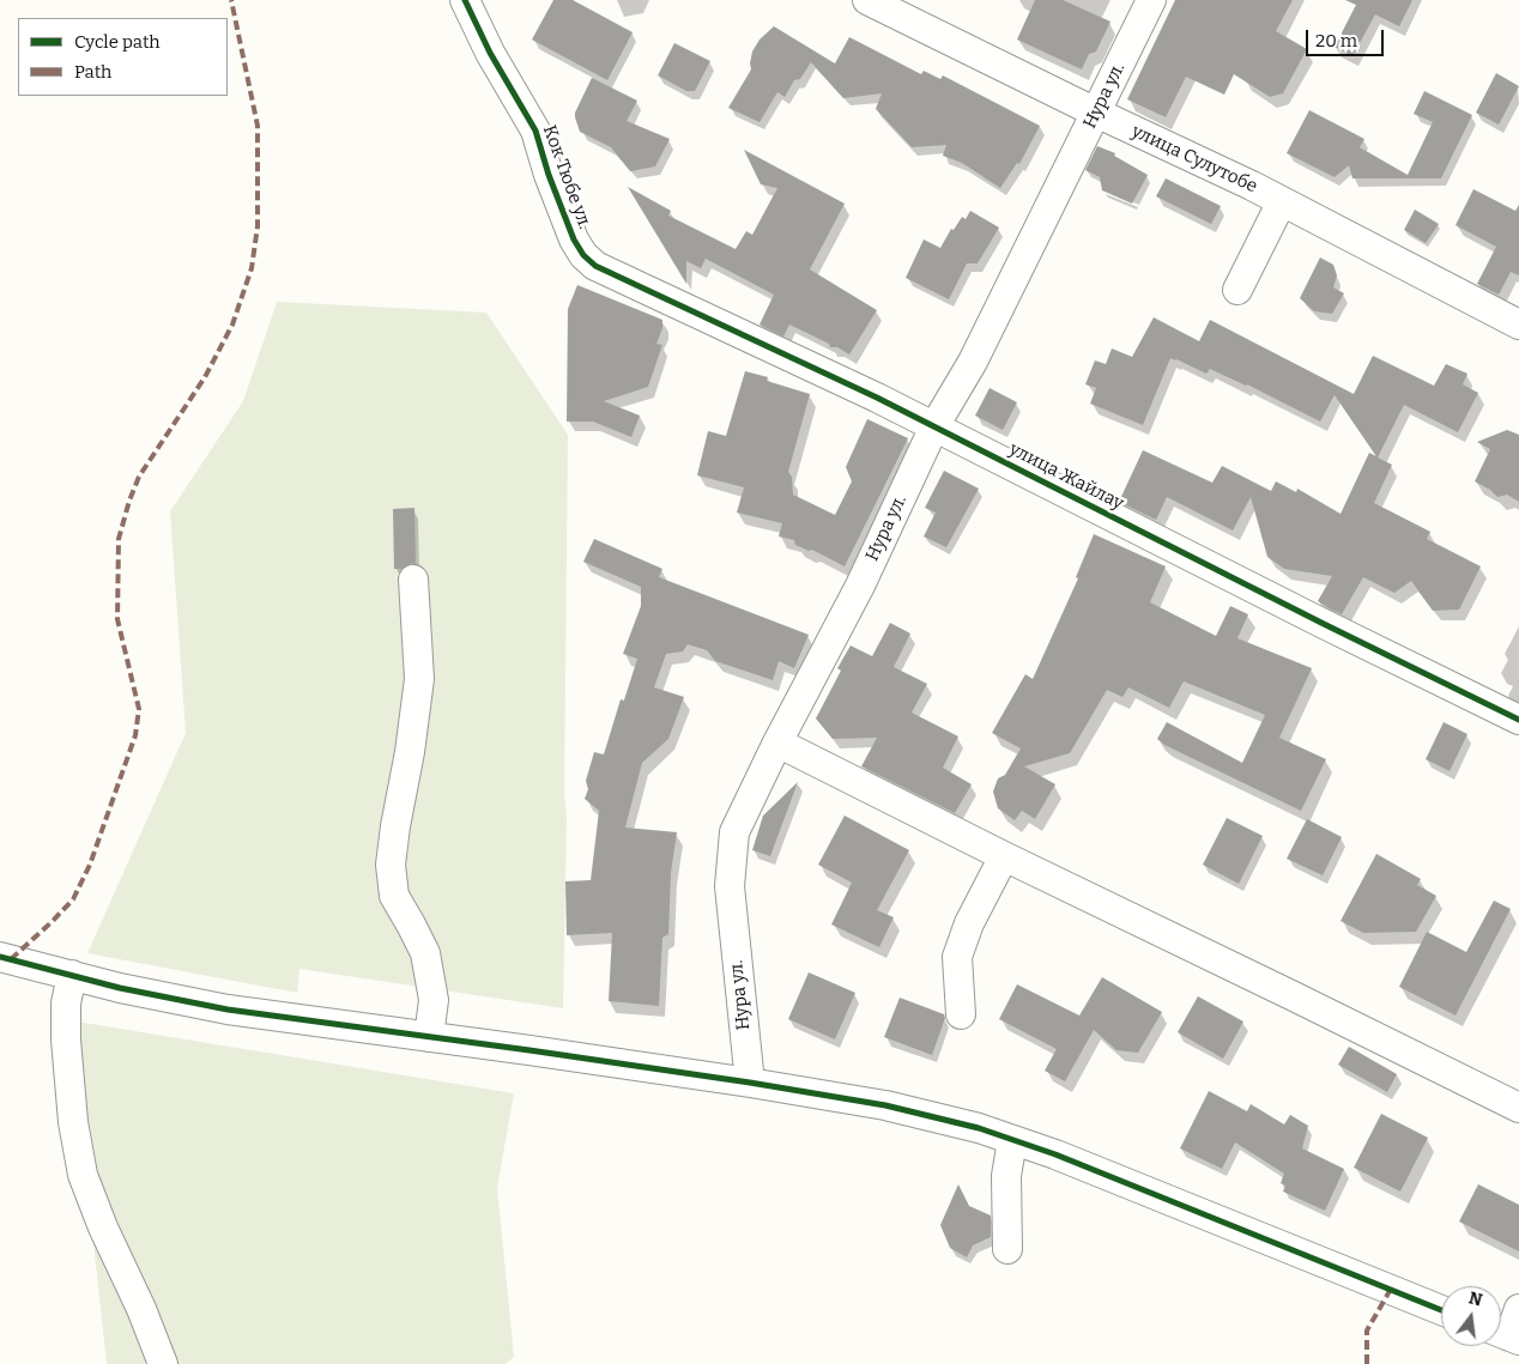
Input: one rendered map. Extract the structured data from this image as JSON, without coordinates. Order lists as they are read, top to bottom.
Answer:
{
  "streets": {
    "street": [
      "Нура ул.",
      "улица Сулутобе",
      "Кок Тюбе ул.",
      "улица Жайлау"
    ]
  },
  "crossings": [
    ["Нура ул.", "улица Сулутобе"],
    ["Нура ул.", "улица Жайлау"],
    ["Кок Тюбе ул.", "улица Жайлау"]
  ],
  "legend": ["Cycle path", "Path"],
  "scale_bar": "20 m",
  "north": "top"
}
